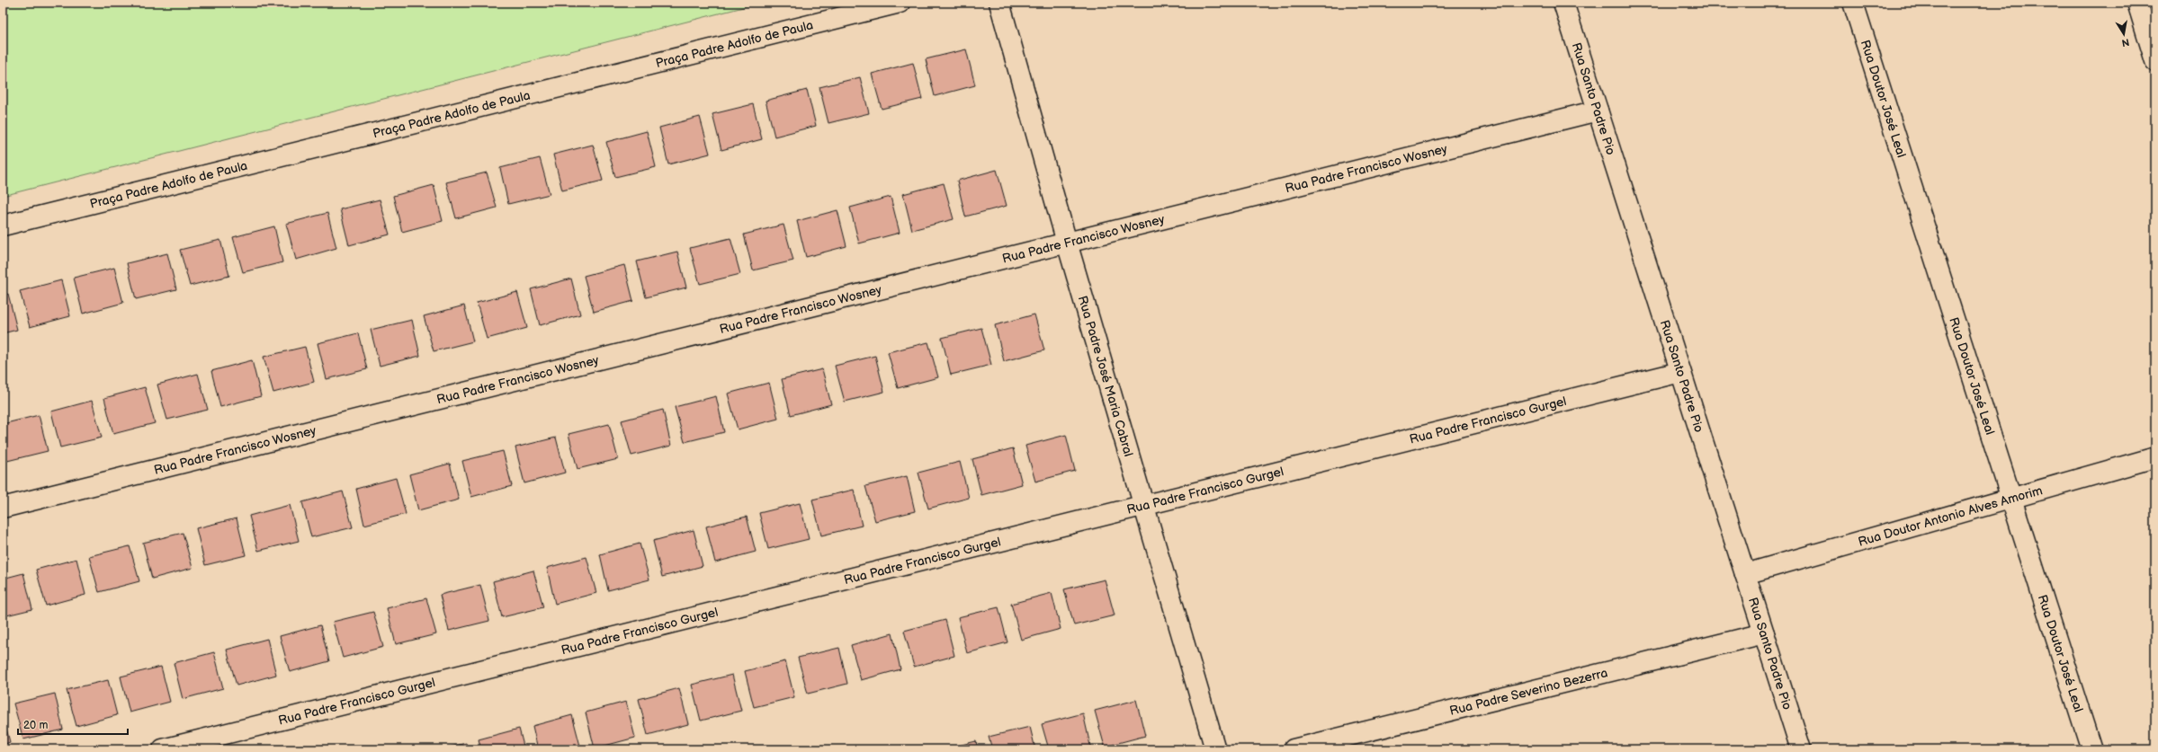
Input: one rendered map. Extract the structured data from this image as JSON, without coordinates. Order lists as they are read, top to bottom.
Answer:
{
  "streets": {
    "street": [
      "Praça Padre Adolfo de Paula",
      "Rua Santo Padre Pio",
      "Rua Doutor José Leal",
      "Rua Padre Francisco Wosney",
      "Rua Padre José Maria Cabral",
      "Rua Padre Francisco Gurgel",
      "Rua Doutor Antonio Alves Amorim",
      "Rua Padre Severino Bezerra"
    ]
  },
  "crossings": [
    ["Rua Santo Padre Pio", "Rua Padre Francisco Wosney"],
    ["Rua Santo Padre Pio", "Rua Padre Francisco Gurgel"],
    ["Rua Santo Padre Pio", "Rua Doutor Antonio Alves Amorim"],
    ["Rua Santo Padre Pio", "Rua Padre Severino Bezerra"],
    ["Rua Doutor José Leal", "Rua Doutor Antonio Alves Amorim"],
    ["Rua Padre Francisco Wosney", "Rua Padre José Maria Cabral"],
    ["Rua Padre José Maria Cabral", "Rua Padre Francisco Gurgel"]
  ],
  "scale_bar": "20 m",
  "north": "bottom"
}
